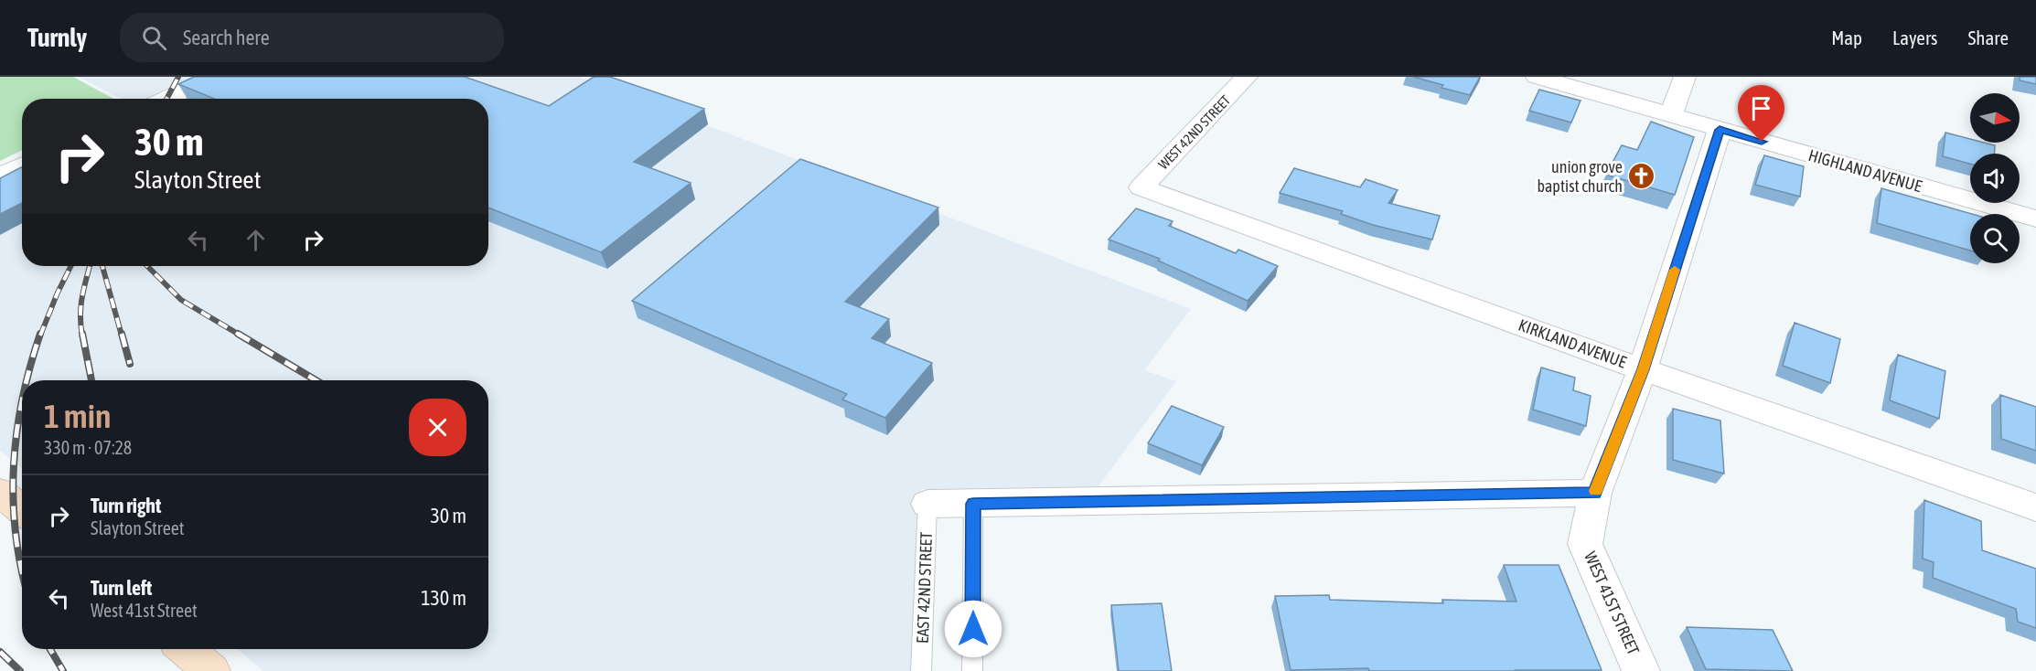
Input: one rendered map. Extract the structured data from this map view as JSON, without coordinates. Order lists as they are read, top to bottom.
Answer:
{
  "streets": {
    "street": [
      "WEST 42ND STREET",
      "HIGHLAND AVENUE",
      "KIRKLAND AVENUE",
      "WEST 41ST STREET"
    ],
    "lane": ["EAST 42ND STREET"]
  },
  "crossings": [
    ["WEST 42ND STREET", "KIRKLAND AVENUE"],
    ["HIGHLAND AVENUE", "WEST 41ST STREET"],
    ["KIRKLAND AVENUE", "WEST 41ST STREET"]
  ],
  "places": {
    "church": ["union grove baptist church"]
  },
  "north": "right",
  "page": {
    "header": "Turnly",
    "search": "Search here",
    "nav": ["Map", "Layers", "Share"],
    "turn": ["30 m", "Slayton Street"],
    "heading": ["1 min", "330 m · 07:28"],
    "list": [
      {
        "name": "Turn right",
        "note": "Slayton Street",
        "value": "30 m"
      },
      {
        "name": "Turn left",
        "note": "West 41st Street",
        "value": "130 m"
      }
    ]
  }
}
